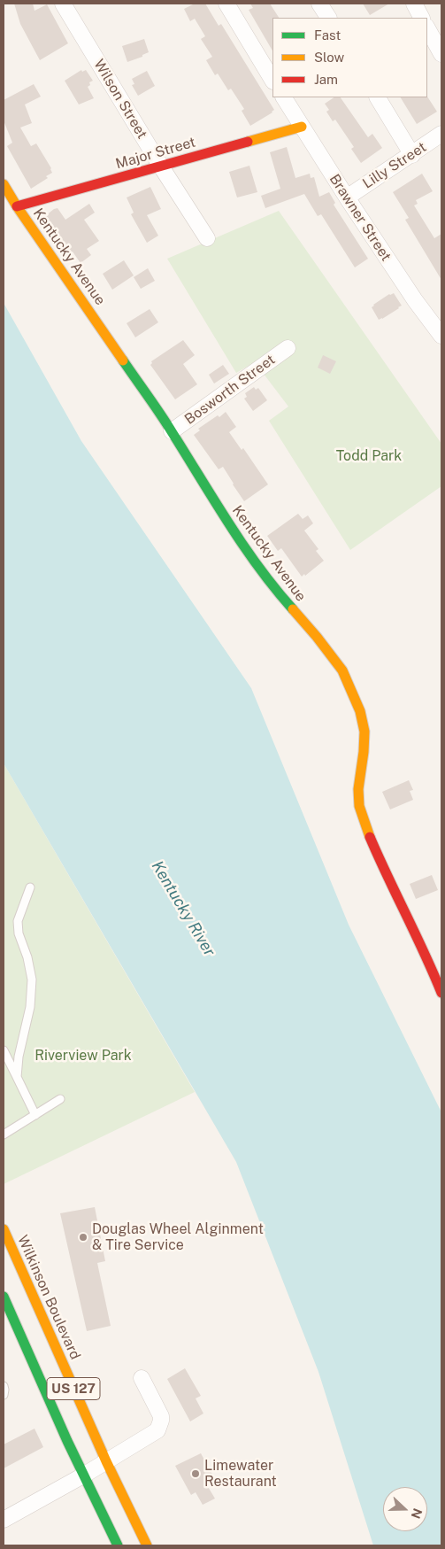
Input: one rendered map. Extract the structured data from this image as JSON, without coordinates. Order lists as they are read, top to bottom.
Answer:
{
  "streets": {
    "main road": [
      "Major Street",
      "Kentucky Avenue",
      "Wilkinson Boulevard",
      "US 127"
    ],
    "street": [
      "Wilson Street",
      "Lilly Street",
      "Brawner Street",
      "Bosworth Street"
    ]
  },
  "crossings": [
    ["Wilson Street", "Major Street"],
    ["Major Street", "Brawner Street"],
    ["Major Street", "Kentucky Avenue"],
    ["Lilly Street", "Brawner Street"],
    ["Kentucky Avenue", "Bosworth Street"]
  ],
  "water": ["Kentucky River"],
  "parks": ["Todd Park", "Riverview Park"],
  "places": ["Douglas Wheel Alginment & Tire Service", "Limewater Restaurant"],
  "legend": ["Fast", "Slow", "Jam"],
  "north": "right"
}
